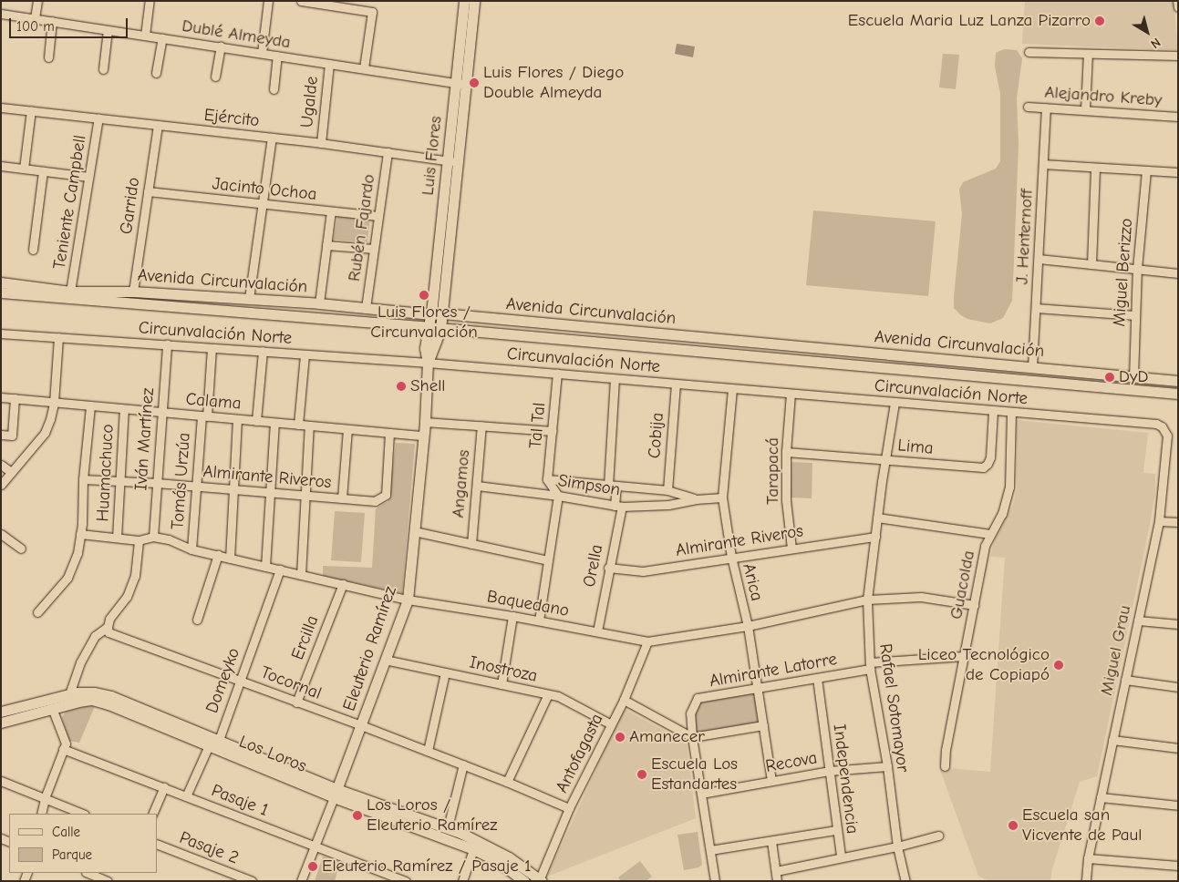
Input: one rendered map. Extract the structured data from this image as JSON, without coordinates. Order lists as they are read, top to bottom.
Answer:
{
  "streets": {
    "main road": [
      "Luis Flores",
      "Avenida Circunvalación",
      "Eleuterio Ramírez",
      "Los Loros"
    ],
    "street": [
      "Dublé Almeyda",
      "Alejandro Kreby",
      "Ugalde",
      "Ejército",
      "Jacinto Ochoa",
      "Teniente Campbell",
      "Garrido",
      "Rubén Fajardo",
      "J. Henternoff",
      "Miguel Berizzo",
      "Circunvalación Norte",
      "Calama",
      "Tal Tal",
      "Cobija",
      "Iván Martínez",
      "Lima",
      "Tarapacá",
      "Huamachuco",
      "Almirante Riveros",
      "Tomás Urzúa",
      "Angamos",
      "Simpson",
      "Orella",
      "Arica",
      "Guacolda",
      "Baquedano",
      "Ercilla",
      "Miguel Grau",
      "Inostroza",
      "Almirante Latorre",
      "Domeyko",
      "Tocornal",
      "Rafael Sotomayor",
      "Antofagasta",
      "Recova",
      "Independencia",
      "Pasaje 1",
      "Pasaje 2"
    ]
  },
  "crossings": [
    ["Dublé Almeyda", "Ugalde"],
    ["Dublé Almeyda", "Luis Flores"],
    ["Alejandro Kreby", "J. Henternoff"],
    ["Ugalde", "Ejército"],
    ["Ejército", "Luis Flores"],
    ["Ejército", "Teniente Campbell"],
    ["Ejército", "Garrido"],
    ["Ejército", "Rubén Fajardo"],
    ["Luis Flores", "Avenida Circunvalación"],
    ["Luis Flores", "Eleuterio Ramírez"],
    ["Jacinto Ochoa", "Garrido"],
    ["Jacinto Ochoa", "Rubén Fajardo"],
    ["Teniente Campbell", "Avenida Circunvalación"],
    ["Garrido", "Avenida Circunvalación"],
    ["Rubén Fajardo", "Avenida Circunvalación"],
    ["J. Henternoff", "Avenida Circunvalación"],
    ["Miguel Berizzo", "Avenida Circunvalación"],
    ["Avenida Circunvalación", "Eleuterio Ramírez"],
    ["Circunvalación Norte", "Tal Tal"],
    ["Circunvalación Norte", "Cobija"],
    ["Circunvalación Norte", "Iván Martínez"],
    ["Circunvalación Norte", "Lima"],
    ["Circunvalación Norte", "Tarapacá"],
    ["Circunvalación Norte", "Tomás Urzúa"],
    ["Circunvalación Norte", "Orella"],
    ["Circunvalación Norte", "Arica"],
    ["Circunvalación Norte", "Guacolda"],
    ["Circunvalación Norte", "Eleuterio Ramírez"],
    ["Circunvalación Norte", "Miguel Grau"],
    ["Circunvalación Norte", "Rafael Sotomayor"],
    ["Calama", "Iván Martínez"],
    ["Calama", "Huamachuco"],
    ["Calama", "Almirante Riveros"],
    ["Calama", "Tomás Urzúa"],
    ["Calama", "Eleuterio Ramírez"],
    ["Tal Tal", "Simpson"],
    ["Cobija", "Simpson"],
    ["Iván Martínez", "Almirante Riveros"],
    ["Iván Martínez", "Baquedano"],
    ["Lima", "Tarapacá"],
    ["Lima", "Rafael Sotomayor"],
    ["Tarapacá", "Almirante Riveros"],
    ["Huamachuco", "Almirante Riveros"],
    ["Almirante Riveros", "Tomás Urzúa"],
    ["Almirante Riveros", "Orella"],
    ["Almirante Riveros", "Arica"],
    ["Almirante Riveros", "Rafael Sotomayor"],
    ["Tomás Urzúa", "Baquedano"],
    ["Angamos", "Simpson"],
    ["Simpson", "Orella"],
    ["Simpson", "Arica"],
    ["Orella", "Baquedano"],
    ["Arica", "Baquedano"],
    ["Arica", "Almirante Latorre"],
    ["Arica", "Recova"],
    ["Guacolda", "Baquedano"],
    ["Guacolda", "Almirante Latorre"],
    ["Baquedano", "Ercilla"],
    ["Baquedano", "Eleuterio Ramírez"],
    ["Baquedano", "Domeyko"],
    ["Baquedano", "Rafael Sotomayor"],
    ["Baquedano", "Antofagasta"],
    ["Ercilla", "Tocornal"],
    ["Eleuterio Ramírez", "Inostroza"],
    ["Eleuterio Ramírez", "Tocornal"],
    ["Eleuterio Ramírez", "Los Loros"],
    ["Eleuterio Ramírez", "Pasaje 1"],
    ["Inostroza", "Antofagasta"],
    ["Almirante Latorre", "Rafael Sotomayor"],
    ["Almirante Latorre", "Independencia"],
    ["Domeyko", "Tocornal"],
    ["Domeyko", "Los Loros"],
    ["Tocornal", "Antofagasta"],
    ["Rafael Sotomayor", "Recova"],
    ["Antofagasta", "Los Loros"],
    ["Recova", "Independencia"]
  ],
  "places": [
    "Escuela Maria Luz Lanza Pizarro",
    "Luis Flores / Diego Double Almeyda",
    "Luis Flores / Circunvalación",
    "DyD",
    "Shell",
    "Liceo Tecnológico de Copiapó",
    "Amanecer",
    "Escuela Los Estandartes",
    "Los Loros / Eleuterio Ramírez",
    "Escuela san Vicvente de Paul",
    "Eleuterio Ramírez / Pasaje 1"
  ],
  "legend": ["Calle", "Parque"],
  "scale_bar": "100 m",
  "north": "bottom right"
}
